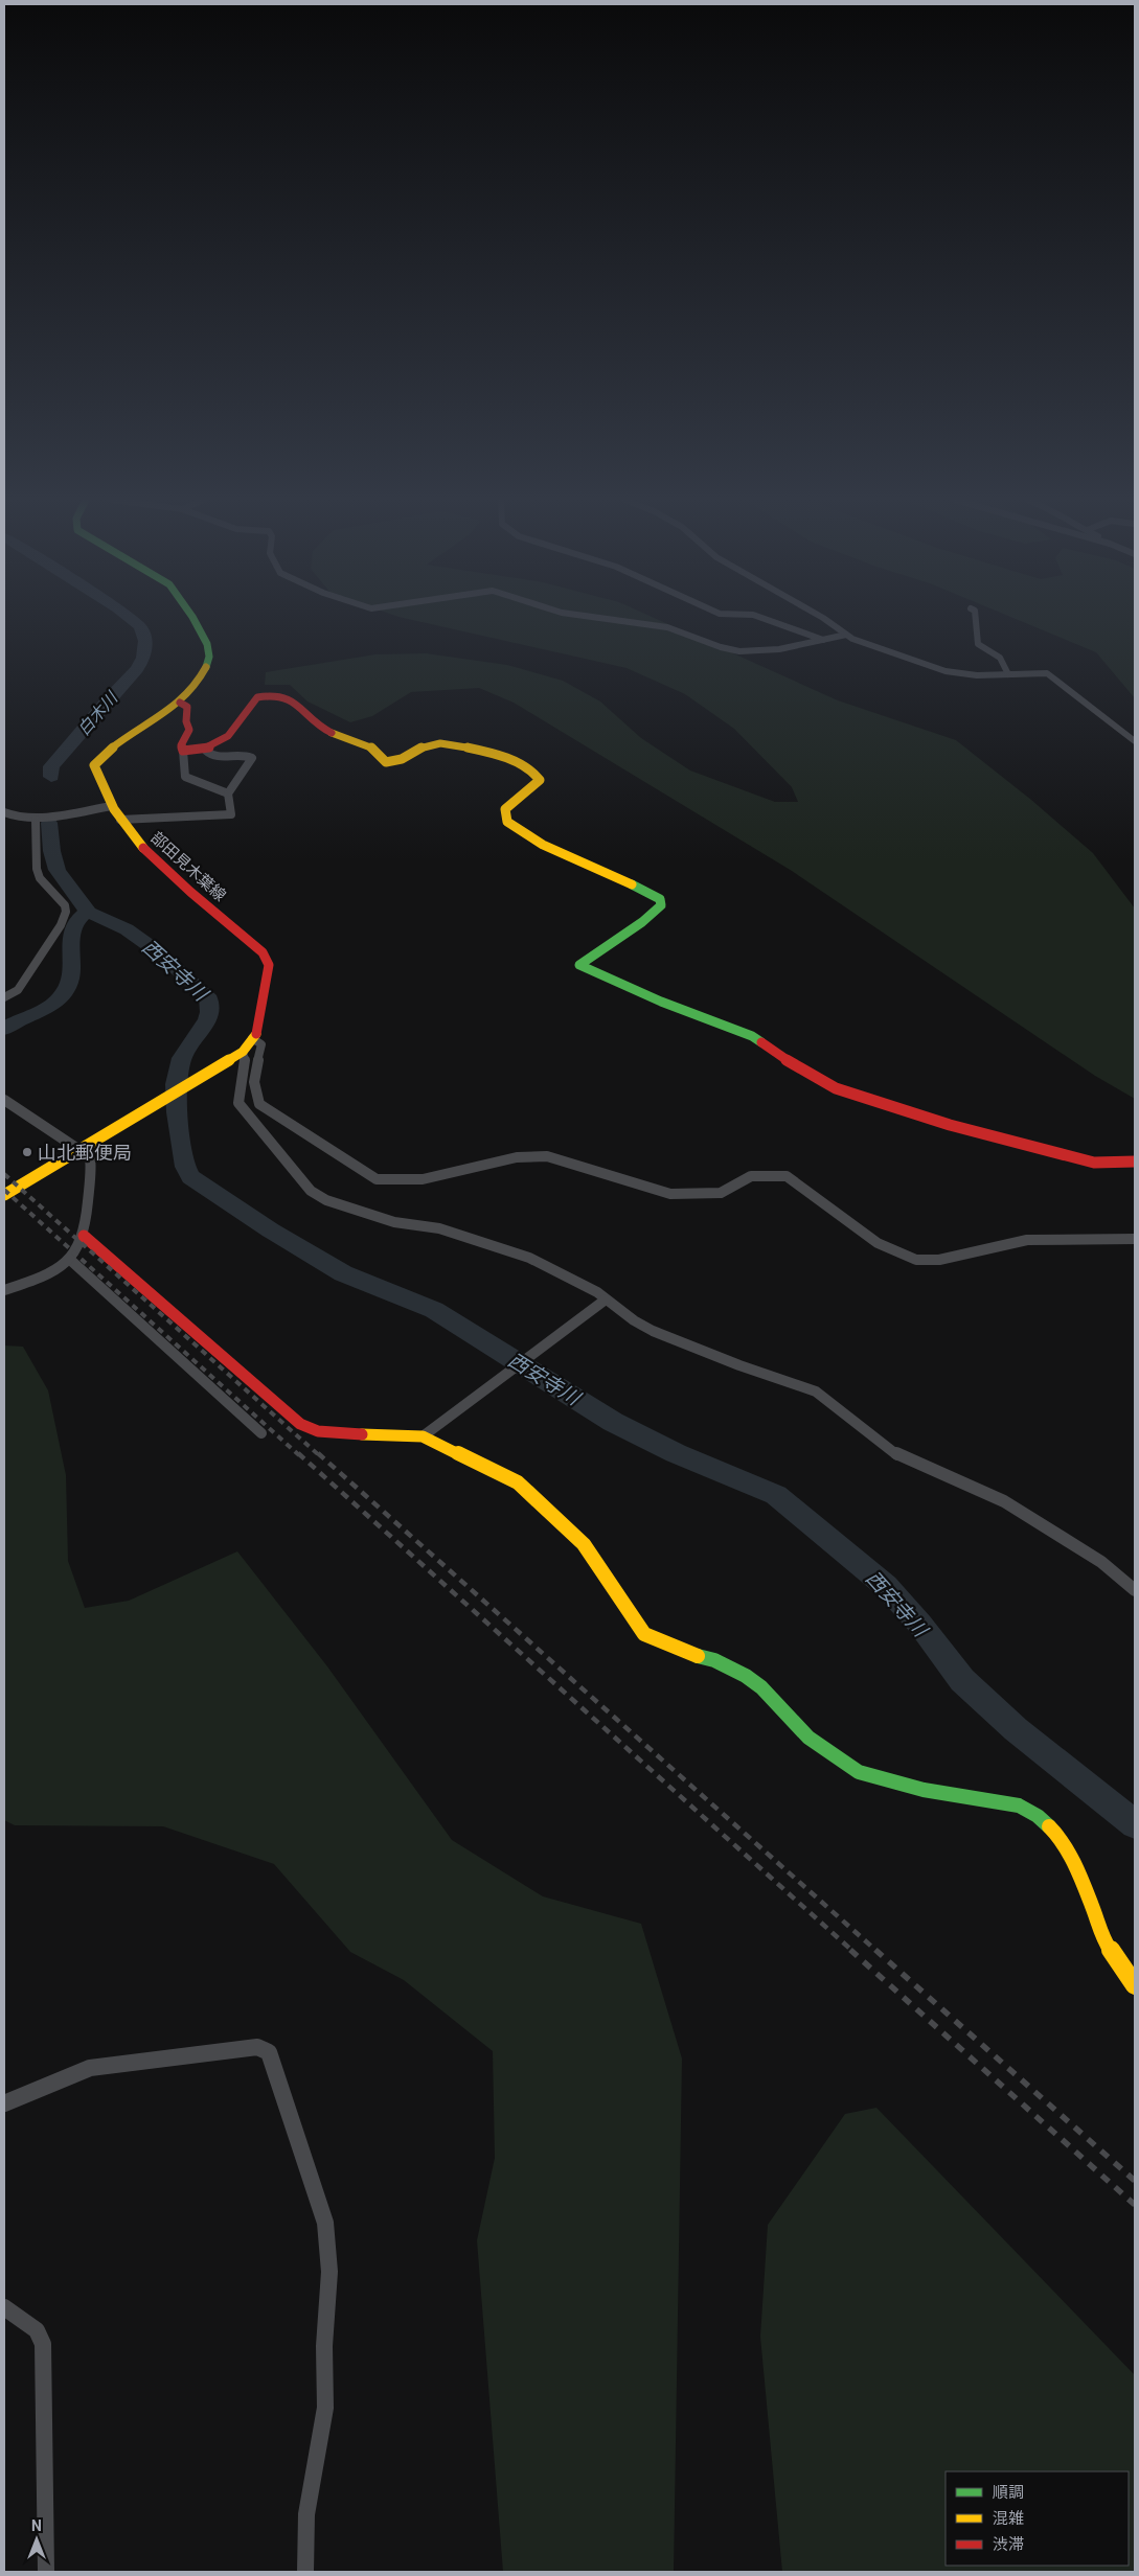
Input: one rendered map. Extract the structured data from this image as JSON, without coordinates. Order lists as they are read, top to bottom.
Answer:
{
  "streets": {
    "street": ["部田見木葉線"]
  },
  "water": ["白木川", "西安寺川"],
  "places": ["山北郵便局"],
  "legend": ["順調", "混雑", "渋滞"],
  "north": "top"
}
